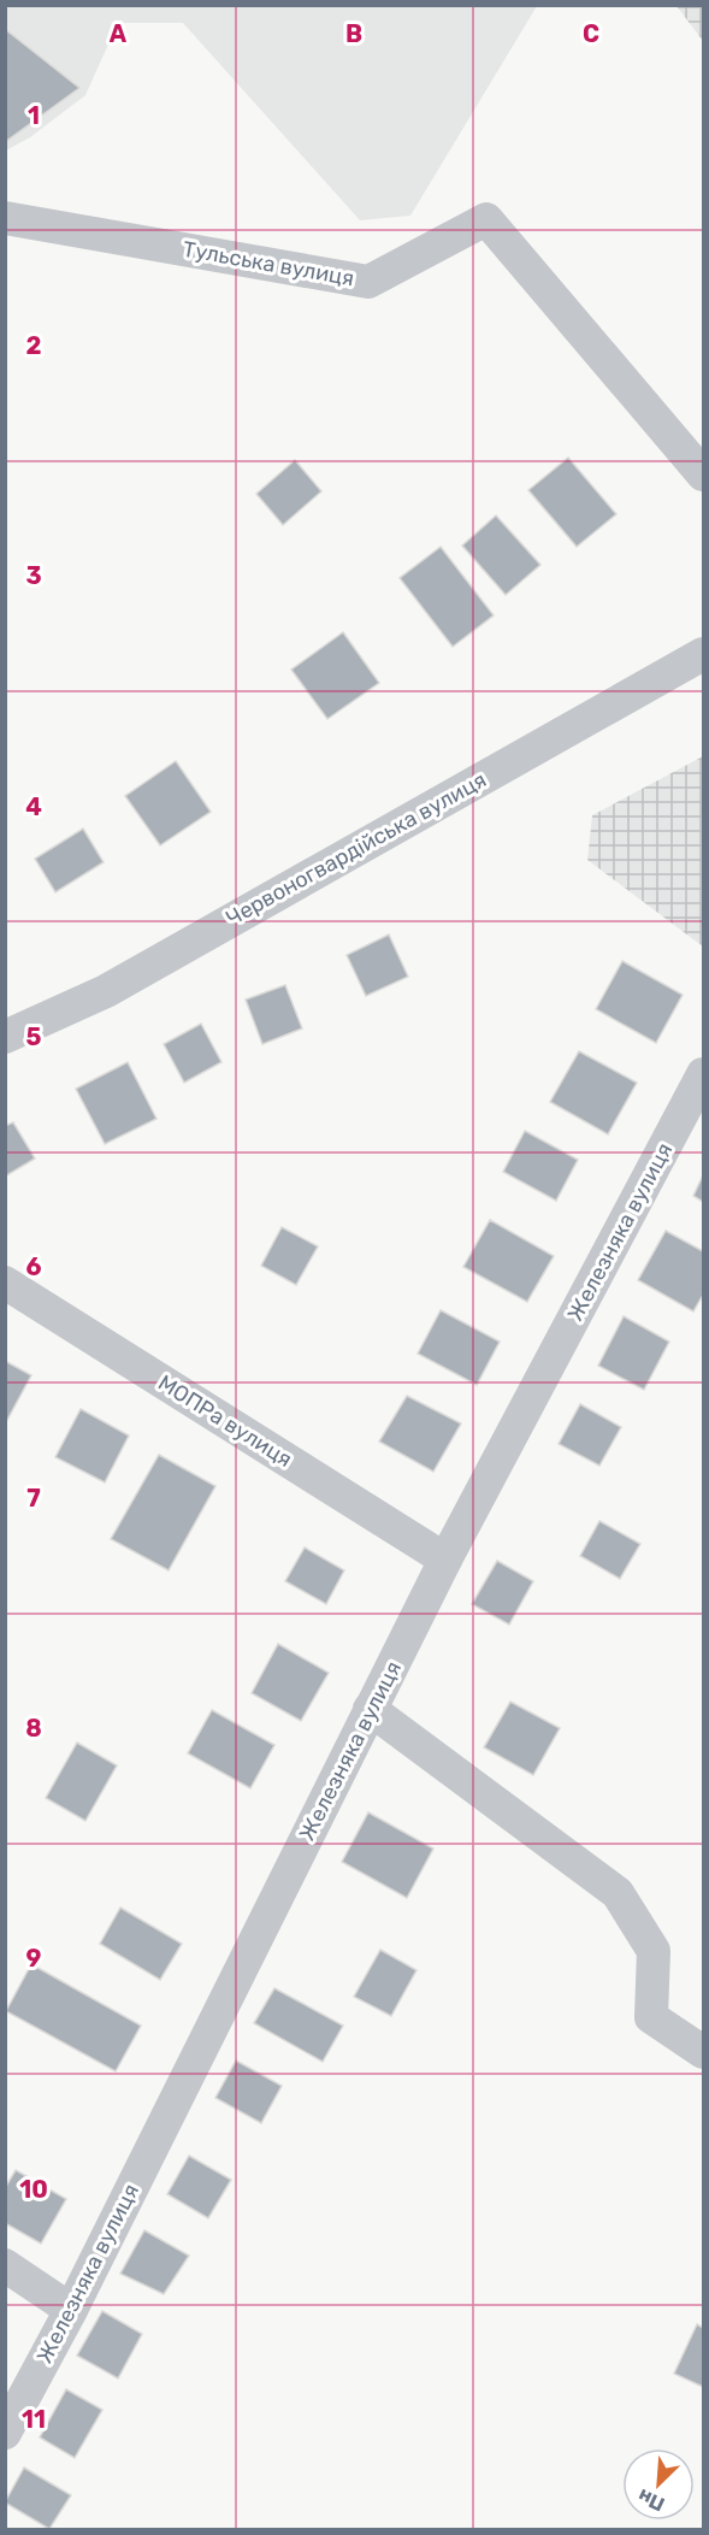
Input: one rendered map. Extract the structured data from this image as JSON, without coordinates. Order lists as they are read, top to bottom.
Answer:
{
  "streets": {
    "street": [
      "Тульська вулиця",
      "Червоногвардійська вулиця",
      "Железняка вулиця",
      "МОПРа вулиця"
    ]
  },
  "crossings": [
    ["Железняка вулиця", "МОПРа вулиця"]
  ],
  "north": "bottom left",
  "grid": {
    "columns": ["A", "B", "C"],
    "rows": [
      "1",
      "2",
      "3",
      "4",
      "5",
      "6",
      "7",
      "8",
      "9",
      "10",
      "11"
    ]
  }
}
